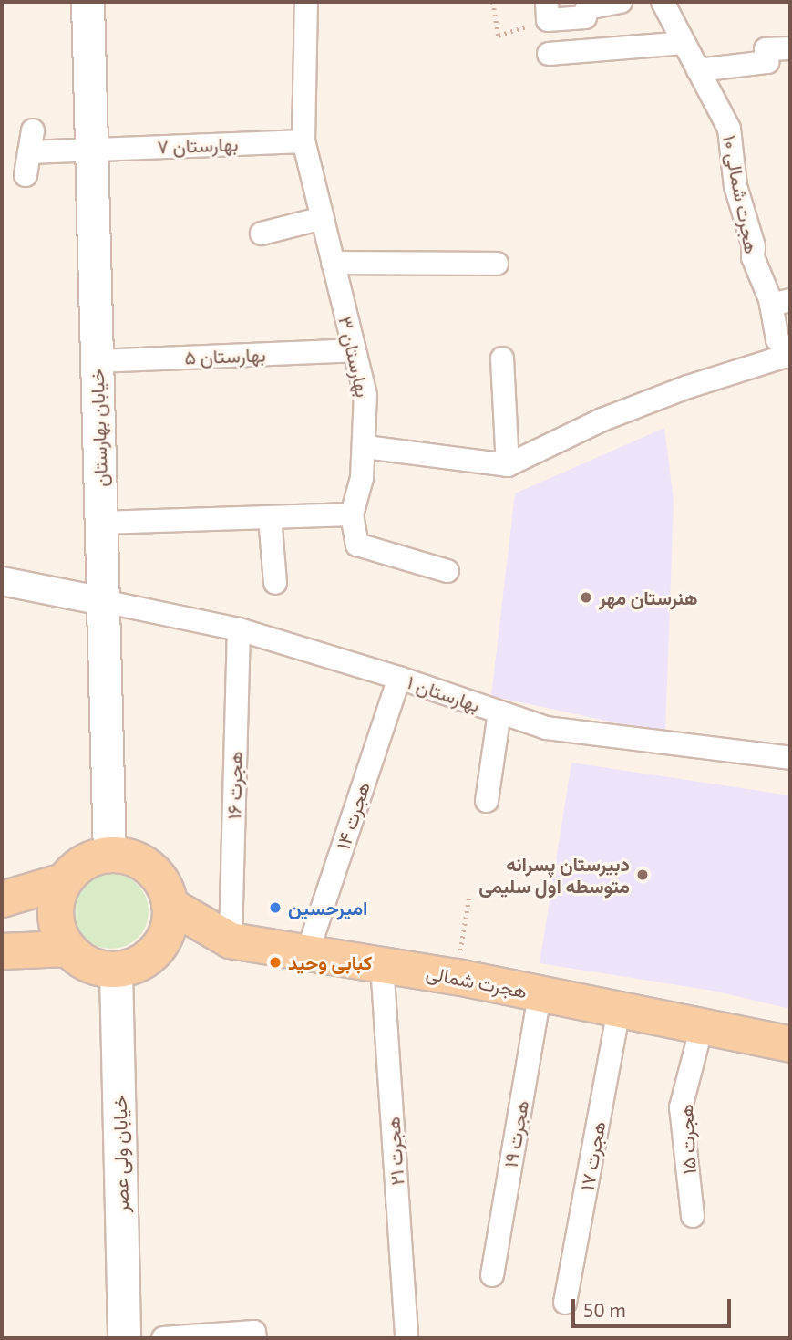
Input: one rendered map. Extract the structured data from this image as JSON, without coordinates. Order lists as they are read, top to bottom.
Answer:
{
  "streets": {
    "main road": ["خیابان بهارستان", "هجرت شمالی", "خیابان ولی عصر"],
    "street": [
      "بهارستان ۷",
      "هجرت شمالی ۱۰",
      "بهارستان ۵",
      "بهارستان ۳",
      "بهارستان ۱",
      "هجرت ۱۶",
      "هجرت ۱۴",
      "هجرت ۱۹",
      "هجرت ۱۵",
      "هجرت ۲۱",
      "هجرت ۱۷"
    ]
  },
  "crossings": [
    ["بهارستان ۷", "بهارستان ۳"],
    ["بهارستان ۷", "خیابان بهارستان"],
    ["بهارستان ۵", "بهارستان ۳"],
    ["بهارستان ۵", "خیابان بهارستان"],
    ["خیابان بهارستان", "بهارستان ۱"],
    ["خیابان بهارستان", "هجرت شمالی"],
    ["خیابان بهارستان", "خیابان ولی عصر"],
    ["بهارستان ۱", "هجرت ۱۶"],
    ["بهارستان ۱", "هجرت ۱۴"],
    ["هجرت ۱۶", "هجرت شمالی"],
    ["هجرت ۱۴", "هجرت شمالی"],
    ["هجرت شمالی", "هجرت ۱۹"],
    ["هجرت شمالی", "هجرت ۱۵"],
    ["هجرت شمالی", "هجرت ۲۱"],
    ["هجرت شمالی", "خیابان ولی عصر"],
    ["هجرت شمالی", "هجرت ۱۷"]
  ],
  "places": [
    "هنرستان مهر",
    "دبیرستان پسرانه متوسطه اول سلیمی",
    "امیرحسین",
    "کبابی وحید"
  ],
  "scale_bar": "50 m"
}
